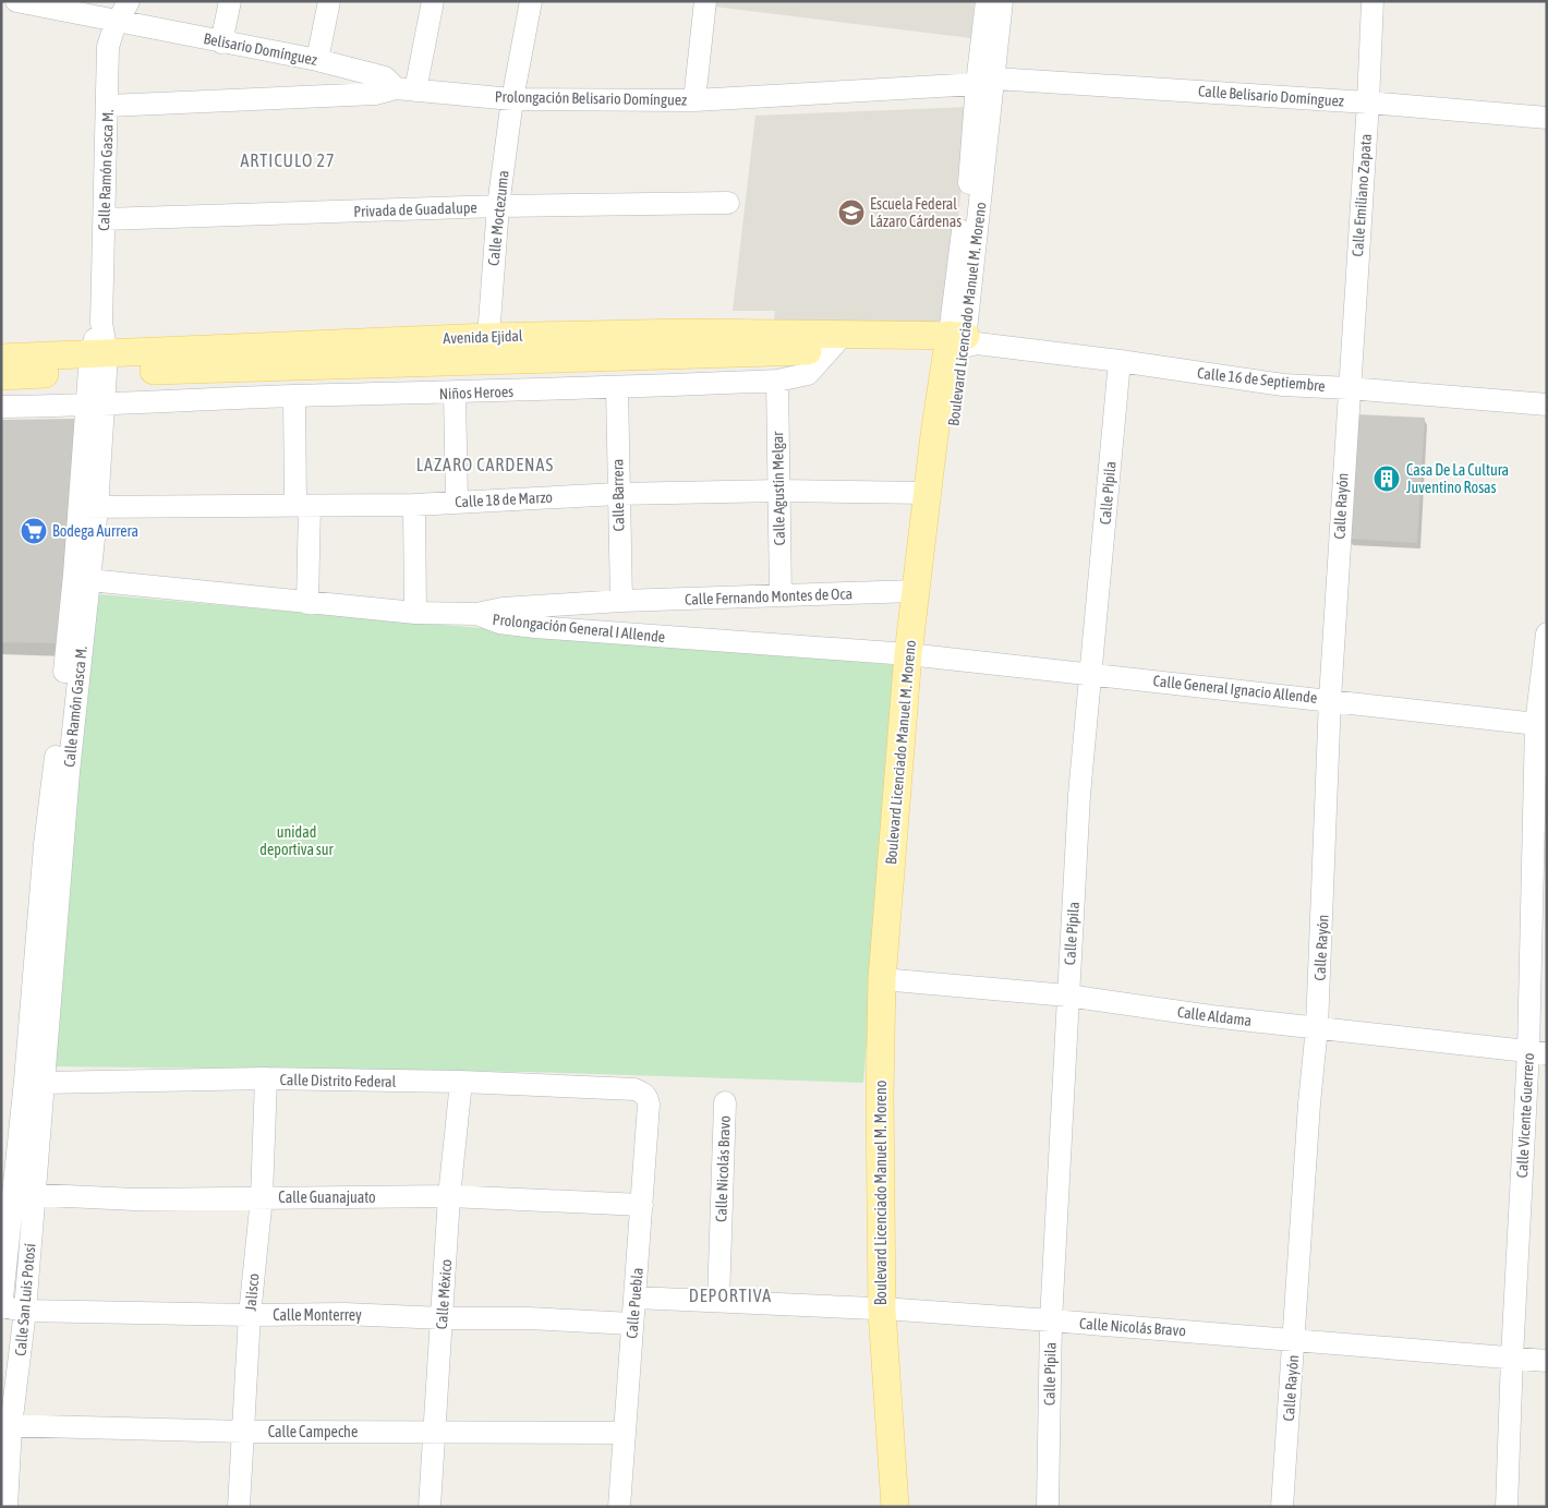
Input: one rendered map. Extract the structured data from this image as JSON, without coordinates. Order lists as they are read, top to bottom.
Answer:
{
  "streets": {
    "main road": ["Boulevard Licenciado Manuel M. Moreno", "Avenida Ejidal"],
    "street": [
      "Belisario Domínguez",
      "Calle Belisario Domínguez",
      "Prolongación Belisario Domínguez",
      "Calle Ramón Gasca M.",
      "Calle Emiliano Zapata",
      "Privada de Guadalupe",
      "Calle Moctezuma",
      "Calle 16 de Septiembre",
      "Niños Heroes",
      "Calle Agustín Melgar",
      "Calle Pípila",
      "Calle Barrera",
      "Calle 18 de Marzo",
      "Calle Rayón",
      "Calle Fernando Montes de Oca",
      "Prolongación General I Allende",
      "Calle General Ignacio Allende",
      "Calle Aldama",
      "Calle Distrito Federal",
      "Calle Vicente Guerrero",
      "Calle Nicolás Bravo",
      "Calle Guanajuato",
      "Jalisco",
      "Calle México",
      "Calle San Luis Potosí",
      "Calle Puebla",
      "Calle Monterrey",
      "Calle Campeche"
    ]
  },
  "crossings": [
    ["Belisario Domínguez", "Prolongación Belisario Domínguez"],
    ["Belisario Domínguez", "Calle Ramón Gasca M."],
    ["Calle Belisario Domínguez", "Prolongación Belisario Domínguez"],
    ["Calle Belisario Domínguez", "Calle Emiliano Zapata"],
    ["Calle Belisario Domínguez", "Boulevard Licenciado Manuel M. Moreno"],
    ["Prolongación Belisario Domínguez", "Calle Ramón Gasca M."],
    ["Prolongación Belisario Domínguez", "Calle Moctezuma"],
    ["Prolongación Belisario Domínguez", "Boulevard Licenciado Manuel M. Moreno"],
    ["Calle Ramón Gasca M.", "Privada de Guadalupe"],
    ["Calle Ramón Gasca M.", "Avenida Ejidal"],
    ["Calle Ramón Gasca M.", "Niños Heroes"],
    ["Calle Ramón Gasca M.", "Calle 18 de Marzo"],
    ["Calle Ramón Gasca M.", "Prolongación General I Allende"],
    ["Calle Ramón Gasca M.", "Calle Distrito Federal"],
    ["Calle Ramón Gasca M.", "Calle San Luis Potosí"],
    ["Calle Emiliano Zapata", "Calle 16 de Septiembre"],
    ["Calle Emiliano Zapata", "Calle Rayón"],
    ["Privada de Guadalupe", "Calle Moctezuma"],
    ["Calle Moctezuma", "Avenida Ejidal"],
    ["Boulevard Licenciado Manuel M. Moreno", "Avenida Ejidal"],
    ["Boulevard Licenciado Manuel M. Moreno", "Calle 16 de Septiembre"],
    ["Boulevard Licenciado Manuel M. Moreno", "Calle 18 de Marzo"],
    ["Boulevard Licenciado Manuel M. Moreno", "Calle Fernando Montes de Oca"],
    ["Boulevard Licenciado Manuel M. Moreno", "Prolongación General I Allende"],
    ["Boulevard Licenciado Manuel M. Moreno", "Calle General Ignacio Allende"],
    ["Boulevard Licenciado Manuel M. Moreno", "Calle Aldama"],
    ["Boulevard Licenciado Manuel M. Moreno", "Calle Nicolás Bravo"],
    ["Avenida Ejidal", "Calle 16 de Septiembre"],
    ["Avenida Ejidal", "Niños Heroes"],
    ["Calle 16 de Septiembre", "Calle Pípila"],
    ["Calle 16 de Septiembre", "Calle Rayón"],
    ["Niños Heroes", "Calle Agustín Melgar"],
    ["Niños Heroes", "Calle Barrera"],
    ["Calle Agustín Melgar", "Calle 18 de Marzo"],
    ["Calle Agustín Melgar", "Calle Fernando Montes de Oca"],
    ["Calle Pípila", "Calle General Ignacio Allende"],
    ["Calle Pípila", "Calle Aldama"],
    ["Calle Pípila", "Calle Nicolás Bravo"],
    ["Calle Barrera", "Calle 18 de Marzo"],
    ["Calle Barrera", "Calle Fernando Montes de Oca"],
    ["Calle Rayón", "Calle General Ignacio Allende"],
    ["Calle Rayón", "Calle Aldama"],
    ["Calle Rayón", "Calle Nicolás Bravo"],
    ["Calle Fernando Montes de Oca", "Prolongación General I Allende"],
    ["Prolongación General I Allende", "Calle General Ignacio Allende"],
    ["Calle General Ignacio Allende", "Calle Vicente Guerrero"],
    ["Calle Aldama", "Calle Vicente Guerrero"],
    ["Calle Distrito Federal", "Jalisco"],
    ["Calle Distrito Federal", "Calle México"],
    ["Calle Distrito Federal", "Calle San Luis Potosí"],
    ["Calle Distrito Federal", "Calle Puebla"],
    ["Calle Vicente Guerrero", "Calle Nicolás Bravo"],
    ["Calle Nicolás Bravo", "Calle Puebla"],
    ["Calle Guanajuato", "Jalisco"],
    ["Calle Guanajuato", "Calle México"],
    ["Calle Guanajuato", "Calle San Luis Potosí"],
    ["Calle Guanajuato", "Calle Puebla"],
    ["Jalisco", "Calle Monterrey"],
    ["Jalisco", "Calle Campeche"],
    ["Calle México", "Calle Monterrey"],
    ["Calle México", "Calle Campeche"],
    ["Calle San Luis Potosí", "Calle Monterrey"],
    ["Calle San Luis Potosí", "Calle Campeche"],
    ["Calle Puebla", "Calle Monterrey"],
    ["Calle Puebla", "Calle Campeche"]
  ],
  "districts": ["ARTICULO 27", "LAZARO CARDENAS", "DEPORTIVA"],
  "parks": ["unidad deportiva sur"],
  "places": {
    "school or university": ["Escuela Federal Lázaro Cárdenas"],
    "building": ["Casa De La Cultura Juventino Rosas"],
    "supermarket": ["Bodega Aurrera"]
  }
}
